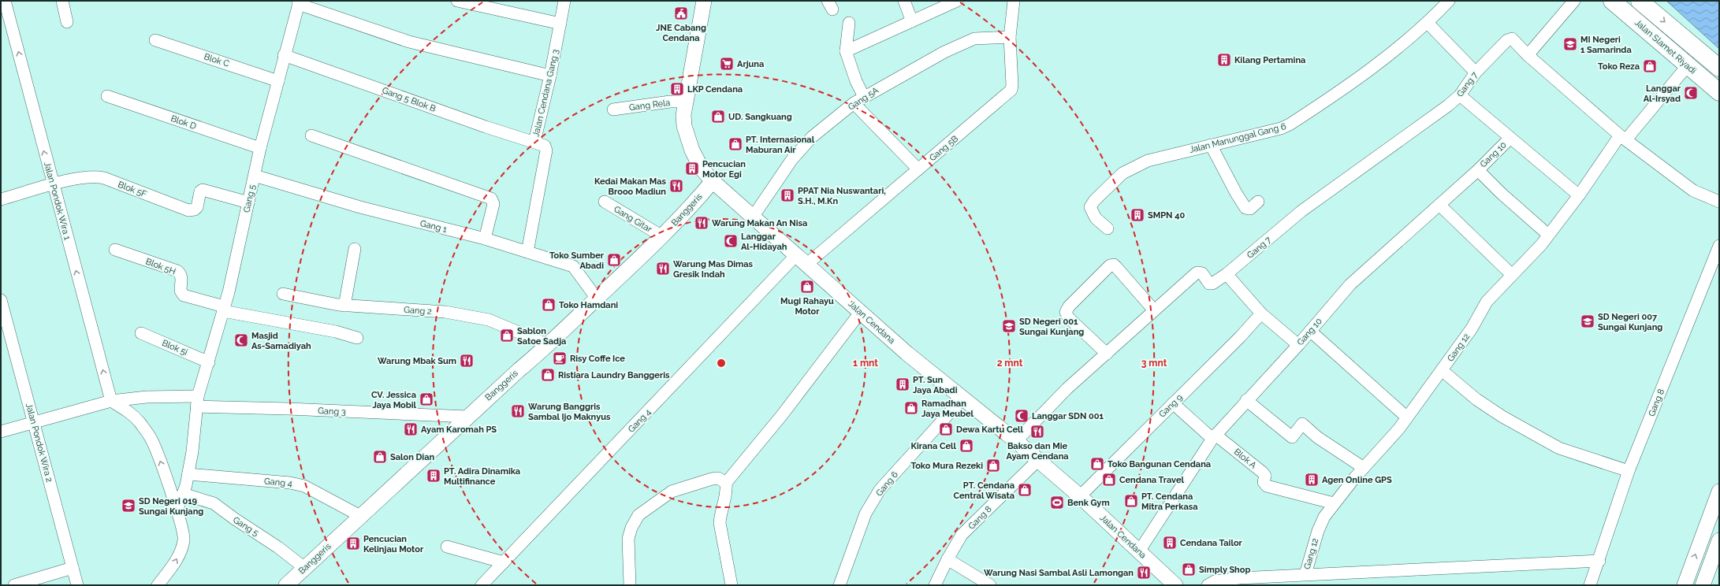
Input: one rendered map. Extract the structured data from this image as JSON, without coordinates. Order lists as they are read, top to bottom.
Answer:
{
  "streets": {
    "highway": ["Jalan Slamet Riyadi"],
    "street": [
      "Blok C",
      "Gang 7",
      "Jalan Cendana Gang 3",
      "Gang 5A",
      "Gang 5 Blok B",
      "Gang Rela",
      "Blok D",
      "Jalan Manunggal Gang 6",
      "Gang 5B",
      "Gang 10",
      "Blok 5F",
      "Gang 5",
      "Jalan Pondok Wira 1",
      "Banggeris",
      "Gang Gitar",
      "Gang 1",
      "Blok 5H",
      "Gang 2",
      "Jalan Cendana",
      "Blok 5i",
      "Gang 12",
      "Gang 8",
      "Gang 9",
      "Gang 3",
      "Gang 4",
      "Jalan Pondok Wira 2",
      "Blok A",
      "Gang 6"
    ]
  },
  "crossings": [
    ["Blok C", "Gang 5"],
    ["Gang 7", "Jalan Cendana"],
    ["Jalan Cendana Gang 3", "Gang 5 Blok B"],
    ["Jalan Cendana Gang 3", "Gang 1"],
    ["Gang 5A", "Gang 5B"],
    ["Gang 5A", "Jalan Cendana"],
    ["Gang 5 Blok B", "Gang 5"],
    ["Gang Rela", "Jalan Cendana"],
    ["Blok D", "Gang 5"],
    ["Gang 5B", "Jalan Cendana"],
    ["Gang 5B", "Gang 4"],
    ["Gang 10", "Jalan Cendana"],
    ["Gang 10", "Blok A"],
    ["Blok 5F", "Gang 5"],
    ["Blok 5F", "Jalan Pondok Wira 1"],
    ["Gang 5", "Banggeris"],
    ["Gang 5", "Gang 1"],
    ["Gang 5", "Blok 5H"],
    ["Gang 5", "Blok 5i"],
    ["Gang 5", "Gang 3"],
    ["Gang 5", "Gang 4"],
    ["Jalan Pondok Wira 1", "Gang 3"],
    ["Banggeris", "Gang Gitar"],
    ["Banggeris", "Gang 1"],
    ["Banggeris", "Gang 2"],
    ["Banggeris", "Jalan Cendana"],
    ["Banggeris", "Gang 3"],
    ["Banggeris", "Gang 4"],
    ["Jalan Cendana", "Gang 8"],
    ["Jalan Cendana", "Gang 9"],
    ["Jalan Cendana", "Gang 4"],
    ["Jalan Cendana", "Gang 6"],
    ["Gang 12", "Gang 8"],
    ["Gang 12", "Blok A"],
    ["Gang 9", "Blok A"],
    ["Gang 3", "Jalan Pondok Wira 2"]
  ],
  "one_way": ["Jalan Pondok Wira 1"],
  "places": {
    "public building": ["JNE Cabang Cendana"],
    "school or university": [
      "MI Negeri 1 Samarinda",
      "SD Negeri 007 Sungai Kunjang",
      "SD Negeri 001 Sungai Kunjang",
      "SD Negeri 019 Sungai Kunjang"
    ],
    "building": [
      "Kilang Pertamina",
      "LKP Cendana",
      "Pencucian Motor Egi",
      "PPAT Nia Nuswantari, S.H., M.Kn",
      "SMPN 40",
      "PT. Sun Jaya Abadi",
      "PT. Adira Dinamika Multifinance",
      "Agen Online GPS",
      "Cendana Tailor",
      "Pencucian Kelinjau Motor"
    ],
    "supermarket": ["Arjuna"],
    "shop": [
      "Toko Reza",
      "UD. Sangkuang",
      "PT. Internasional Maburan Air",
      "Toko Sumber Abadi",
      "Mugi Rahayu Motor",
      "Toko Hamdani",
      "Sablon Satoe Sadja",
      "Ristiara Laundry Banggeris",
      "CV. Jessica Jaya Mobil",
      "Ramadhan Jaya Meubel",
      "Dewa Kartu Cell",
      "Kirana Cell",
      "Salon Dian",
      "Toko Bangunan Cendana",
      "Toko Mura Rezeki",
      "Cendana Travel",
      "PT. Cendana Central Wisata",
      "PT. Cendana Mitra Perkasa",
      "Simply Shop"
    ],
    "mosque": [
      "Langgar Al-Irsyad",
      "Langgar Al-Hidayah",
      "Masjid As-Samadiyah",
      "Langgar SDN 001"
    ],
    "restaurant": [
      "Kedai Makan Mas Brooo Madiun",
      "Warung Makan An Nisa",
      "Warung Mas Dimas Gresik Indah",
      "Warung Mbak Sum",
      "Warung Banggris Sambal Ijo Maknyus",
      "Ayam Karomah PS",
      "Bakso dan Mie Ayam Cendana",
      "Warung Nasi Sambal Asli Lamongan"
    ],
    "cafe": ["Risy Coffe Ice"],
    "sports": ["Benk Gym"]
  },
  "rings": ["1 mnt", "2 mnt", "3 mnt"]
}
